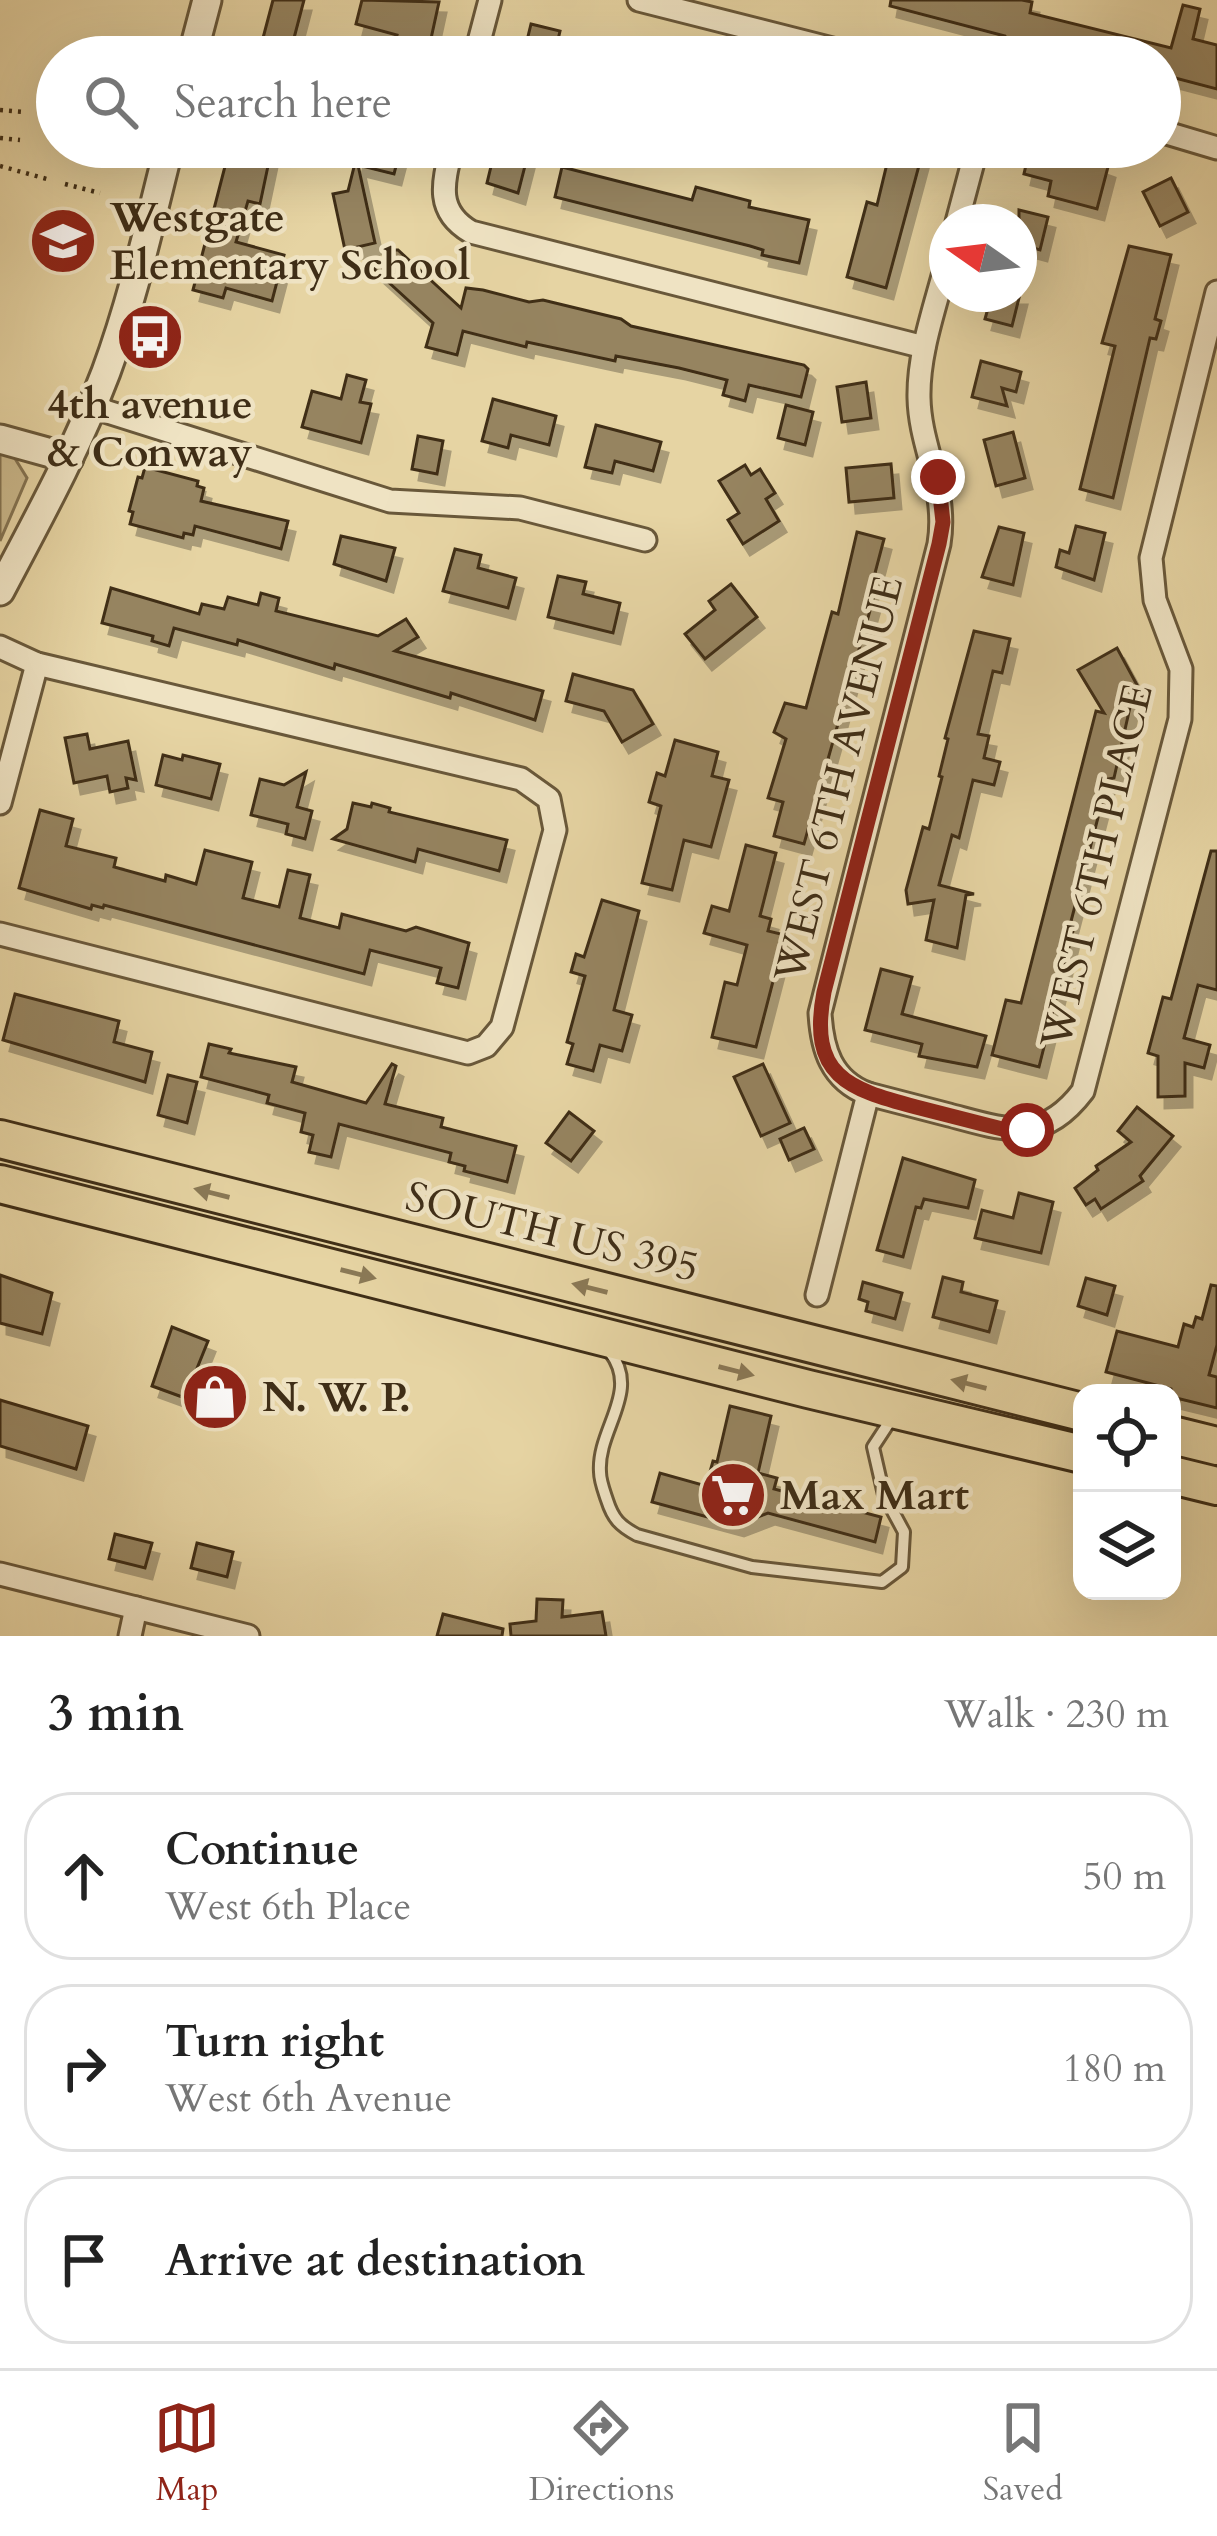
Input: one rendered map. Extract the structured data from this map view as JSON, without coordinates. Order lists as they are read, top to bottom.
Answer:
{
  "streets": {
    "highway": ["SOUTH US 395"],
    "street": ["WEST 6TH AVENUE", "WEST 6TH PLACE"]
  },
  "crossings": [
    ["WEST 6TH AVENUE", "WEST 6TH PLACE"]
  ],
  "places": {
    "school or university": ["Westgate Elementary School"],
    "bus stop": ["4th avenue & Conway"],
    "shop": ["N. W. P."],
    "supermarket": ["Max Mart"]
  },
  "north": "left",
  "page": {
    "search": "Search here",
    "heading": ["3 min", "Walk · 230 m"],
    "list": [
      ["Continue", "West 6th Place", "50 m"],
      ["Turn right", "West 6th Avenue", "180 m"],
      "Arrive at destination"
    ],
    "nav": ["Map", "Directions", "Saved"]
  }
}
